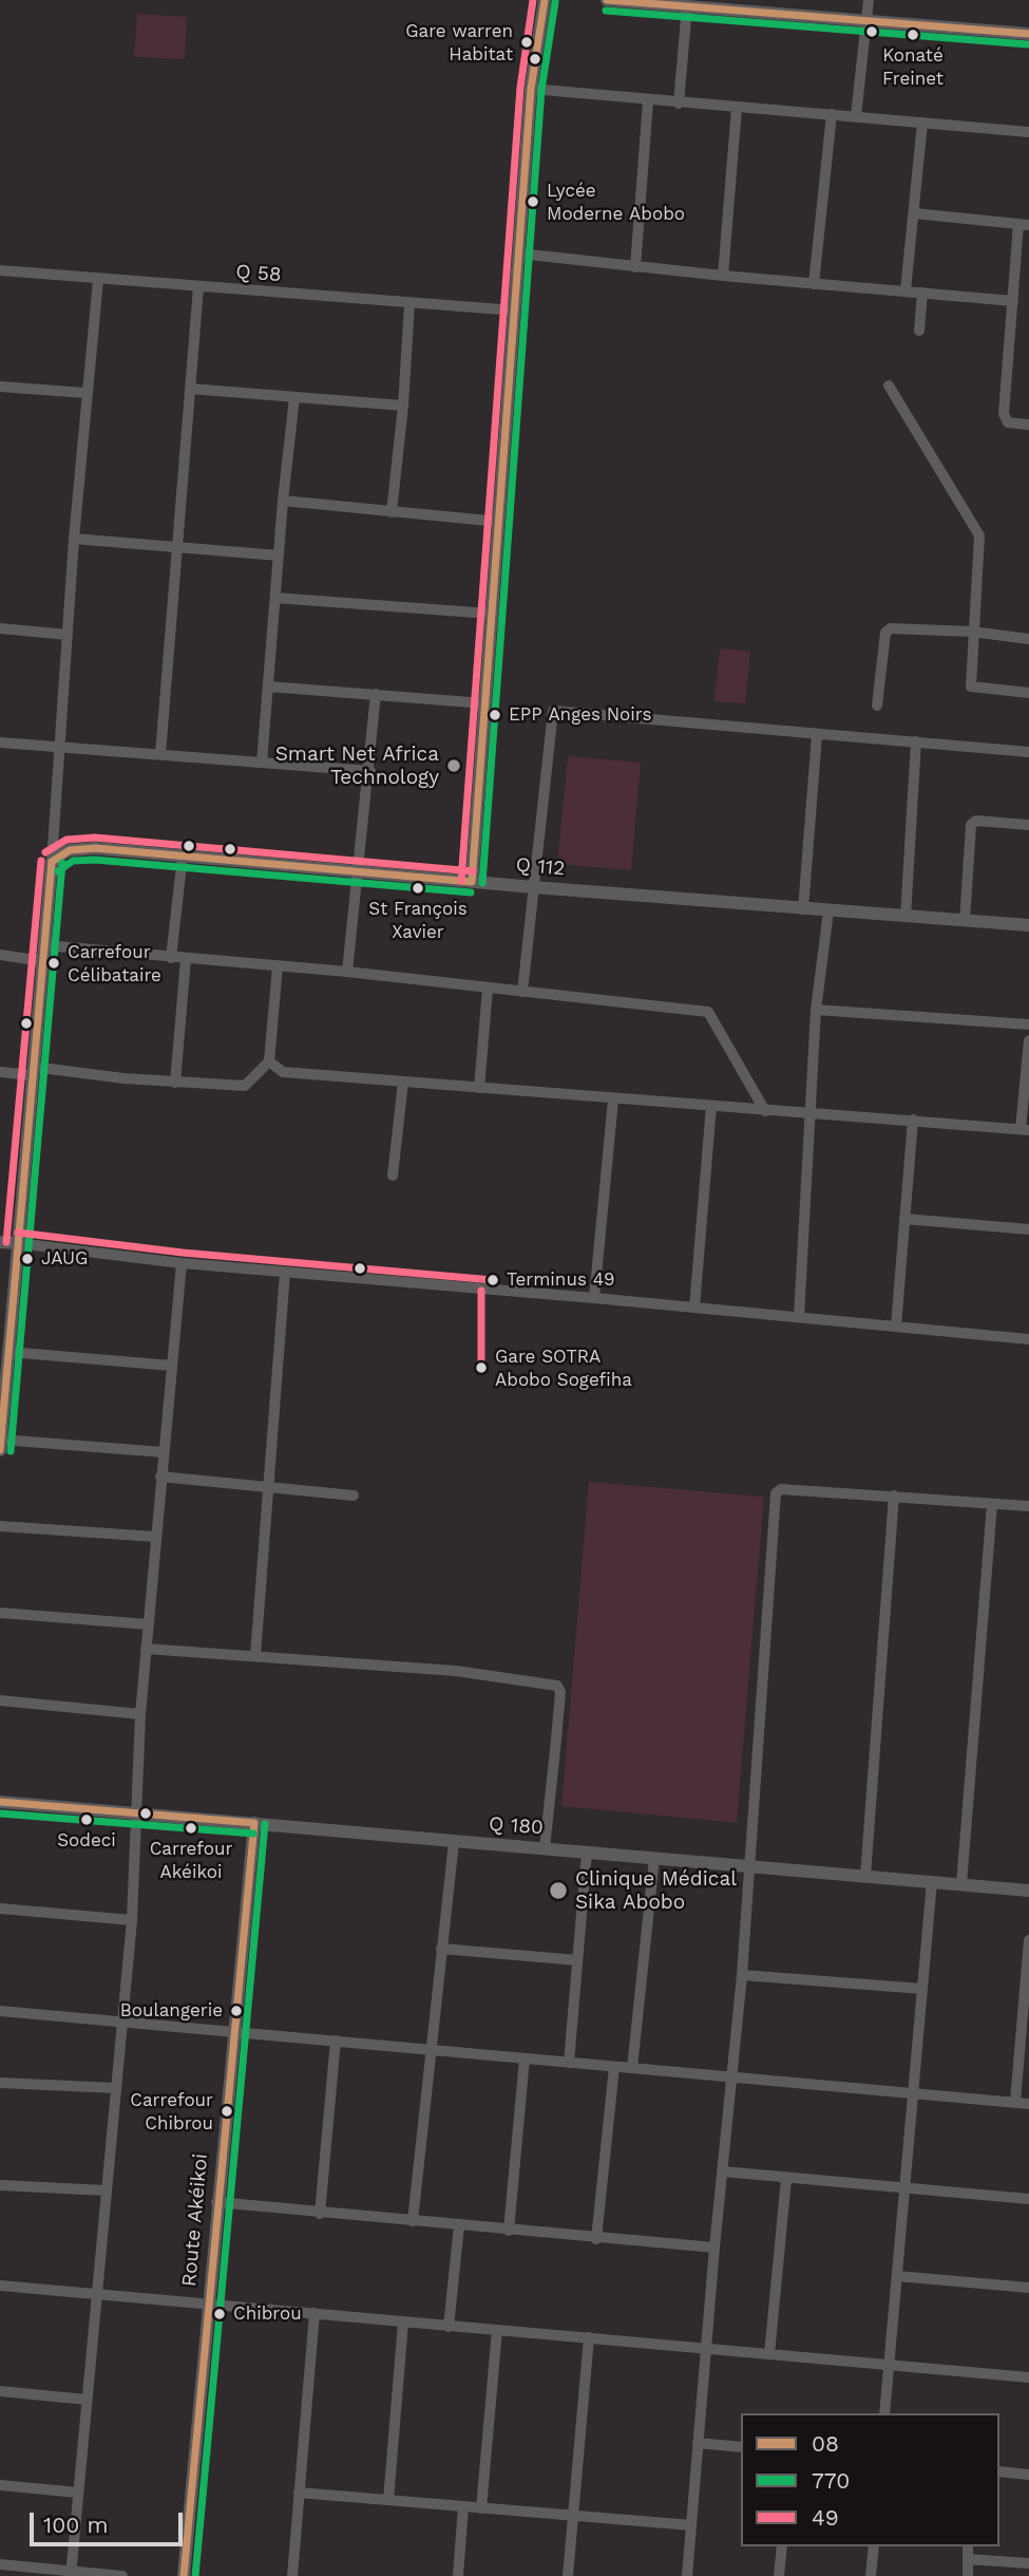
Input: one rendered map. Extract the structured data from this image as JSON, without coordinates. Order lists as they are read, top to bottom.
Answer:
{
  "streets": {
    "street": [
      "Q 58",
      "Q 112",
      "Q 180",
      "Route Akéikoi"
    ]
  },
  "crossings": [
    ["Q 180", "Route Akéikoi"]
  ],
  "places": [
    "Konaté Freinet",
    "Gare warren Habitat",
    "Lycée Moderne Abobo",
    "EPP Anges Noirs",
    "Smart Net Africa Technology",
    "St François Xavier",
    "Carrefour Célibataire",
    "JAUG",
    "Terminus 49",
    "Gare SOTRA Abobo Sogefiha",
    "Sodeci",
    "Carrefour Akéikoi",
    "Clinique Médical Sika Abobo",
    "Boulangerie",
    "Carrefour Chibrou",
    "Chibrou"
  ],
  "lines": ["transit line 08", "transit line 49", "transit line 770"],
  "legend": ["08", "770", "49"],
  "scale_bar": "100 m"
}
